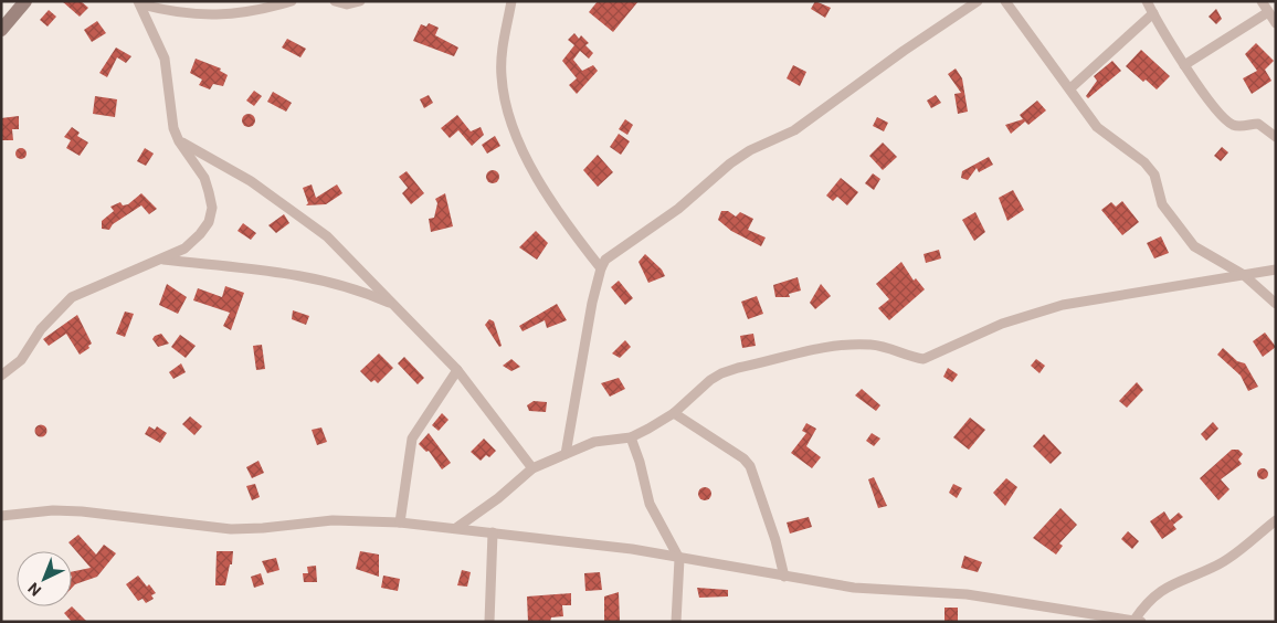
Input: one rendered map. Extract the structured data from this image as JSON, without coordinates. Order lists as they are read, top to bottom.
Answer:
{
  "north": "bottom left"
}
